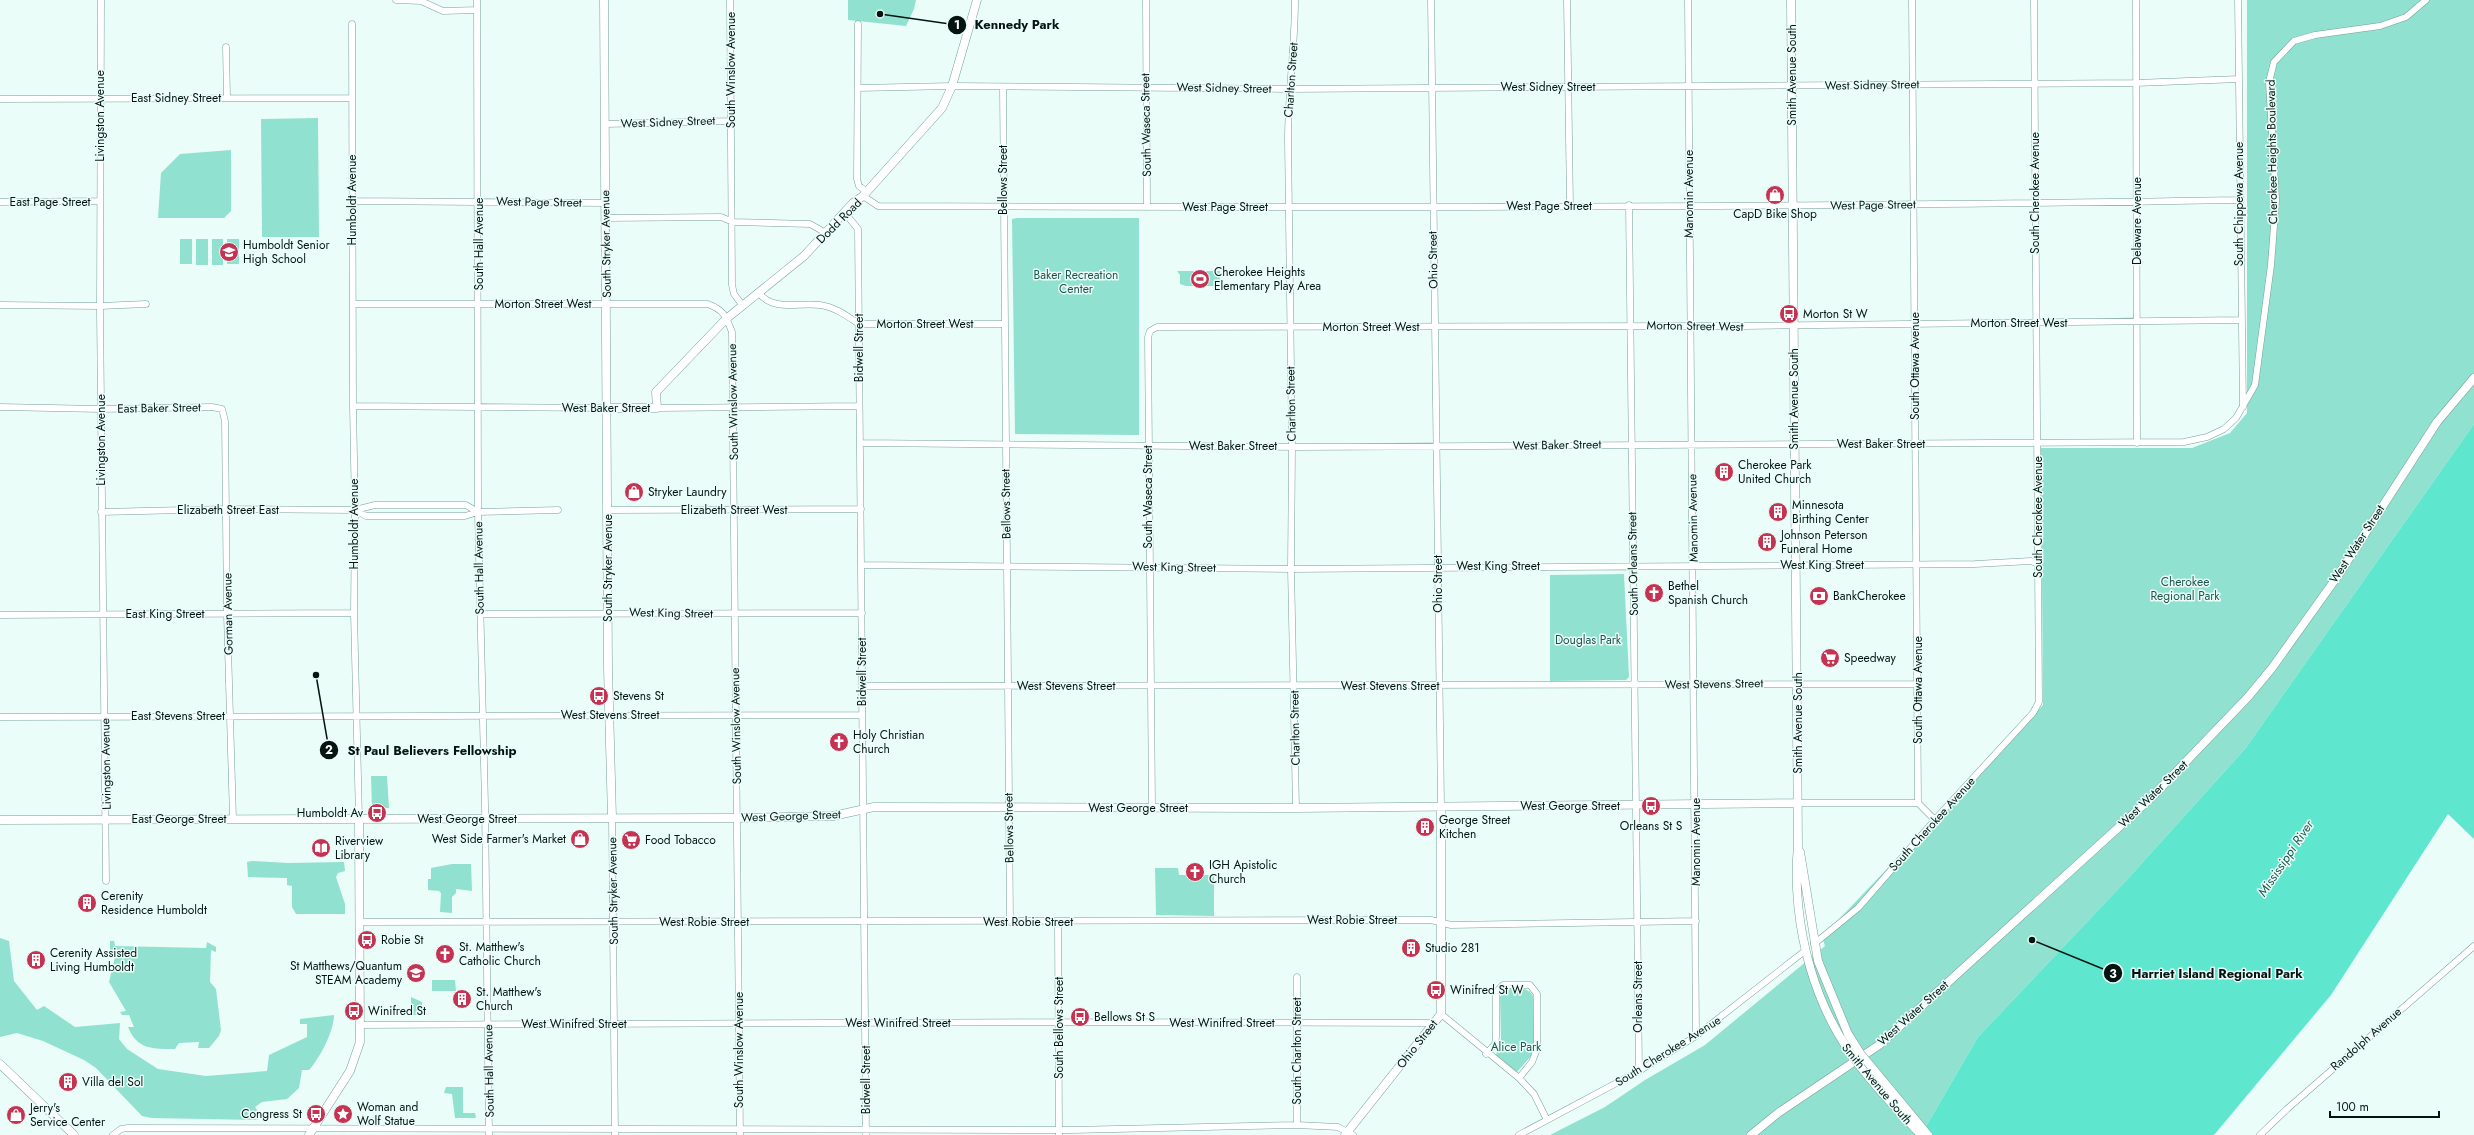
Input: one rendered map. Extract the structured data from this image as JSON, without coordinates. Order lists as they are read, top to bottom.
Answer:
{
  "streets": {
    "street": [
      "South Winslow Avenue",
      "Smith Avenue South",
      "Charlton Street",
      "West Sidney Street",
      "East Sidney Street",
      "Livingston Avenue",
      "South Waseca Street",
      "Cherokee Heights Boulevard",
      "Bellows Street",
      "South Cherokee Avenue",
      "Manomin Avenue",
      "Humboldt Avenue",
      "East Page Street",
      "West Page Street",
      "South Chippewa Avenue",
      "Dodd Road",
      "Delaware Avenue",
      "South Hall Avenue",
      "South Stryker Avenue",
      "Ohio Street",
      "Morton Street West",
      "Bidwell Street",
      "South Ottawa Avenue",
      "East Baker Street",
      "West Baker Street",
      "Elizabeth Street East",
      "Elizabeth Street West",
      "West Water Street",
      "South Orleans Street",
      "West King Street",
      "East King Street",
      "Gorman Avenue",
      "West Stevens Street",
      "East Stevens Street",
      "West George Street",
      "East George Street",
      "West Robie Street",
      "Orleans Street",
      "West Winifred Street",
      "South Bellows Street",
      "Randolph Avenue",
      "South Charlton Street"
    ]
  },
  "crossings": [
    ["South Winslow Avenue", "West Sidney Street"],
    ["South Winslow Avenue", "Dodd Road"],
    ["South Winslow Avenue", "Morton Street West"],
    ["South Winslow Avenue", "West Baker Street"],
    ["South Winslow Avenue", "Elizabeth Street West"],
    ["South Winslow Avenue", "West King Street"],
    ["South Winslow Avenue", "West Stevens Street"],
    ["South Winslow Avenue", "West George Street"],
    ["South Winslow Avenue", "West Robie Street"],
    ["South Winslow Avenue", "West Winifred Street"],
    ["Smith Avenue South", "West Sidney Street"],
    ["Smith Avenue South", "South Cherokee Avenue"],
    ["Smith Avenue South", "West Page Street"],
    ["Smith Avenue South", "Morton Street West"],
    ["Smith Avenue South", "West Baker Street"],
    ["Smith Avenue South", "West King Street"],
    ["Smith Avenue South", "West Stevens Street"],
    ["Smith Avenue South", "West George Street"],
    ["Charlton Street", "West Sidney Street"],
    ["Charlton Street", "West Page Street"],
    ["Charlton Street", "Morton Street West"],
    ["Charlton Street", "West Baker Street"],
    ["Charlton Street", "West King Street"],
    ["Charlton Street", "West Stevens Street"],
    ["Charlton Street", "West George Street"],
    ["West Sidney Street", "South Waseca Street"],
    ["West Sidney Street", "Bellows Street"],
    ["West Sidney Street", "South Cherokee Avenue"],
    ["West Sidney Street", "Manomin Avenue"],
    ["West Sidney Street", "South Chippewa Avenue"],
    ["West Sidney Street", "Dodd Road"],
    ["West Sidney Street", "Delaware Avenue"],
    ["West Sidney Street", "South Stryker Avenue"],
    ["West Sidney Street", "Ohio Street"],
    ["West Sidney Street", "South Ottawa Avenue"],
    ["East Sidney Street", "Livingston Avenue"],
    ["East Sidney Street", "Humboldt Avenue"],
    ["Livingston Avenue", "East Page Street"],
    ["Livingston Avenue", "East Baker Street"],
    ["Livingston Avenue", "Elizabeth Street East"],
    ["Livingston Avenue", "East King Street"],
    ["Livingston Avenue", "East Stevens Street"],
    ["Livingston Avenue", "East George Street"],
    ["South Waseca Street", "West Page Street"],
    ["South Waseca Street", "Morton Street West"],
    ["South Waseca Street", "West Baker Street"],
    ["South Waseca Street", "West King Street"],
    ["South Waseca Street", "West Stevens Street"],
    ["South Waseca Street", "West George Street"],
    ["Cherokee Heights Boulevard", "South Chippewa Avenue"],
    ["Cherokee Heights Boulevard", "West Baker Street"],
    ["Bellows Street", "West Page Street"],
    ["Bellows Street", "Morton Street West"],
    ["Bellows Street", "West Baker Street"],
    ["Bellows Street", "West King Street"],
    ["Bellows Street", "West Stevens Street"],
    ["Bellows Street", "West George Street"],
    ["Bellows Street", "West Robie Street"],
    ["South Cherokee Avenue", "Manomin Avenue"],
    ["South Cherokee Avenue", "West Page Street"],
    ["South Cherokee Avenue", "Morton Street West"],
    ["South Cherokee Avenue", "West Baker Street"],
    ["South Cherokee Avenue", "West King Street"],
    ["South Cherokee Avenue", "Orleans Street"],
    ["Manomin Avenue", "West Page Street"],
    ["Manomin Avenue", "Morton Street West"],
    ["Manomin Avenue", "West Baker Street"],
    ["Manomin Avenue", "West King Street"],
    ["Manomin Avenue", "West Stevens Street"],
    ["Manomin Avenue", "West George Street"],
    ["Manomin Avenue", "West Robie Street"],
    ["Humboldt Avenue", "West Page Street"],
    ["Humboldt Avenue", "Morton Street West"],
    ["Humboldt Avenue", "West Baker Street"],
    ["Humboldt Avenue", "Elizabeth Street East"],
    ["Humboldt Avenue", "East King Street"],
    ["Humboldt Avenue", "West Stevens Street"],
    ["Humboldt Avenue", "East Stevens Street"],
    ["Humboldt Avenue", "West George Street"],
    ["Humboldt Avenue", "East George Street"],
    ["Humboldt Avenue", "West Robie Street"],
    ["Humboldt Avenue", "West Winifred Street"],
    ["West Page Street", "South Chippewa Avenue"],
    ["West Page Street", "Dodd Road"],
    ["West Page Street", "Delaware Avenue"],
    ["West Page Street", "South Hall Avenue"],
    ["West Page Street", "South Stryker Avenue"],
    ["West Page Street", "Ohio Street"],
    ["West Page Street", "South Ottawa Avenue"],
    ["West Page Street", "South Orleans Street"],
    ["South Chippewa Avenue", "Morton Street West"],
    ["South Chippewa Avenue", "West Baker Street"],
    ["Dodd Road", "Morton Street West"],
    ["Dodd Road", "Bidwell Street"],
    ["Dodd Road", "West Baker Street"],
    ["Delaware Avenue", "Morton Street West"],
    ["Delaware Avenue", "West Baker Street"],
    ["South Hall Avenue", "Morton Street West"],
    ["South Hall Avenue", "West Baker Street"],
    ["South Hall Avenue", "Elizabeth Street East"],
    ["South Hall Avenue", "West King Street"],
    ["South Hall Avenue", "West Stevens Street"],
    ["South Hall Avenue", "West George Street"],
    ["South Hall Avenue", "West Robie Street"],
    ["South Hall Avenue", "West Winifred Street"],
    ["South Stryker Avenue", "Morton Street West"],
    ["South Stryker Avenue", "West Baker Street"],
    ["South Stryker Avenue", "Elizabeth Street West"],
    ["South Stryker Avenue", "West King Street"],
    ["South Stryker Avenue", "West Stevens Street"],
    ["South Stryker Avenue", "West George Street"],
    ["South Stryker Avenue", "West Robie Street"],
    ["South Stryker Avenue", "West Winifred Street"],
    ["Ohio Street", "Morton Street West"],
    ["Ohio Street", "West Baker Street"],
    ["Ohio Street", "West King Street"],
    ["Ohio Street", "West Stevens Street"],
    ["Ohio Street", "West George Street"],
    ["Ohio Street", "West Robie Street"],
    ["Ohio Street", "West Winifred Street"],
    ["Morton Street West", "Bidwell Street"],
    ["Morton Street West", "South Ottawa Avenue"],
    ["Morton Street West", "South Orleans Street"],
    ["Bidwell Street", "West Baker Street"],
    ["Bidwell Street", "Elizabeth Street West"],
    ["Bidwell Street", "West King Street"],
    ["Bidwell Street", "West Stevens Street"],
    ["Bidwell Street", "West George Street"],
    ["Bidwell Street", "West Robie Street"],
    ["Bidwell Street", "West Winifred Street"],
    ["South Ottawa Avenue", "West Baker Street"],
    ["South Ottawa Avenue", "West King Street"],
    ["South Ottawa Avenue", "West Stevens Street"],
    ["South Ottawa Avenue", "West George Street"],
    ["East Baker Street", "Gorman Avenue"],
    ["West Baker Street", "South Orleans Street"],
    ["Elizabeth Street East", "Gorman Avenue"],
    ["South Orleans Street", "West King Street"],
    ["South Orleans Street", "West Stevens Street"],
    ["South Orleans Street", "West George Street"],
    ["South Orleans Street", "West Robie Street"],
    ["South Orleans Street", "Orleans Street"],
    ["East King Street", "Gorman Avenue"],
    ["Gorman Avenue", "East Stevens Street"],
    ["Gorman Avenue", "East George Street"],
    ["West Stevens Street", "East Stevens Street"],
    ["West George Street", "East George Street"],
    ["West Robie Street", "Orleans Street"],
    ["West Robie Street", "South Bellows Street"],
    ["West Winifred Street", "South Bellows Street"],
    ["West Winifred Street", "South Charlton Street"]
  ],
  "water": ["Mississippi River"],
  "parks": [
    "Baker Recreation Center",
    "Cherokee Regional Park",
    "Douglas Park",
    "Alice Park"
  ],
  "places": {
    "other": ["Kennedy Park", "St Paul Believers Fellowship", "Harriet Island Regional Park"],
    "shop": [
      "CapD Bike Shop",
      "Stryker Laundry",
      "West Side Farmer's Market",
      "Jerry's Service Center"
    ],
    "school or university": ["Humboldt Senior High School", "St Matthews/Quantum STEAM Academy"],
    "sports": ["Cherokee Heights Elementary Play Area"],
    "bus stop": [
      "Morton St W",
      "Stevens St",
      "Orleans St S",
      "Humboldt Av",
      "Robie St",
      "Winifred St W",
      "Winifred St",
      "Bellows St S",
      "Congress St"
    ],
    "building": [
      "Cherokee Park United Church",
      "Minnesota Birthing Center",
      "Johnson Peterson Funeral Home",
      "George Street Kitchen",
      "Cerenity Residence Humboldt",
      "Studio 281",
      "Cerenity Assisted Living Humboldt",
      "St. Matthew's Church",
      "Villa del Sol"
    ],
    "church": [
      "Bethel Spanish Church",
      "Holy Christian Church",
      "IGH Apistolic Church",
      "St. Matthew's Catholic Church"
    ],
    "bank": ["BankCherokee"],
    "supermarket": ["Speedway", "Food Tobacco"],
    "library": ["Riverview Library"],
    "place": ["Woman and Wolf Statue"]
  },
  "scale_bar": "100 m"
}
